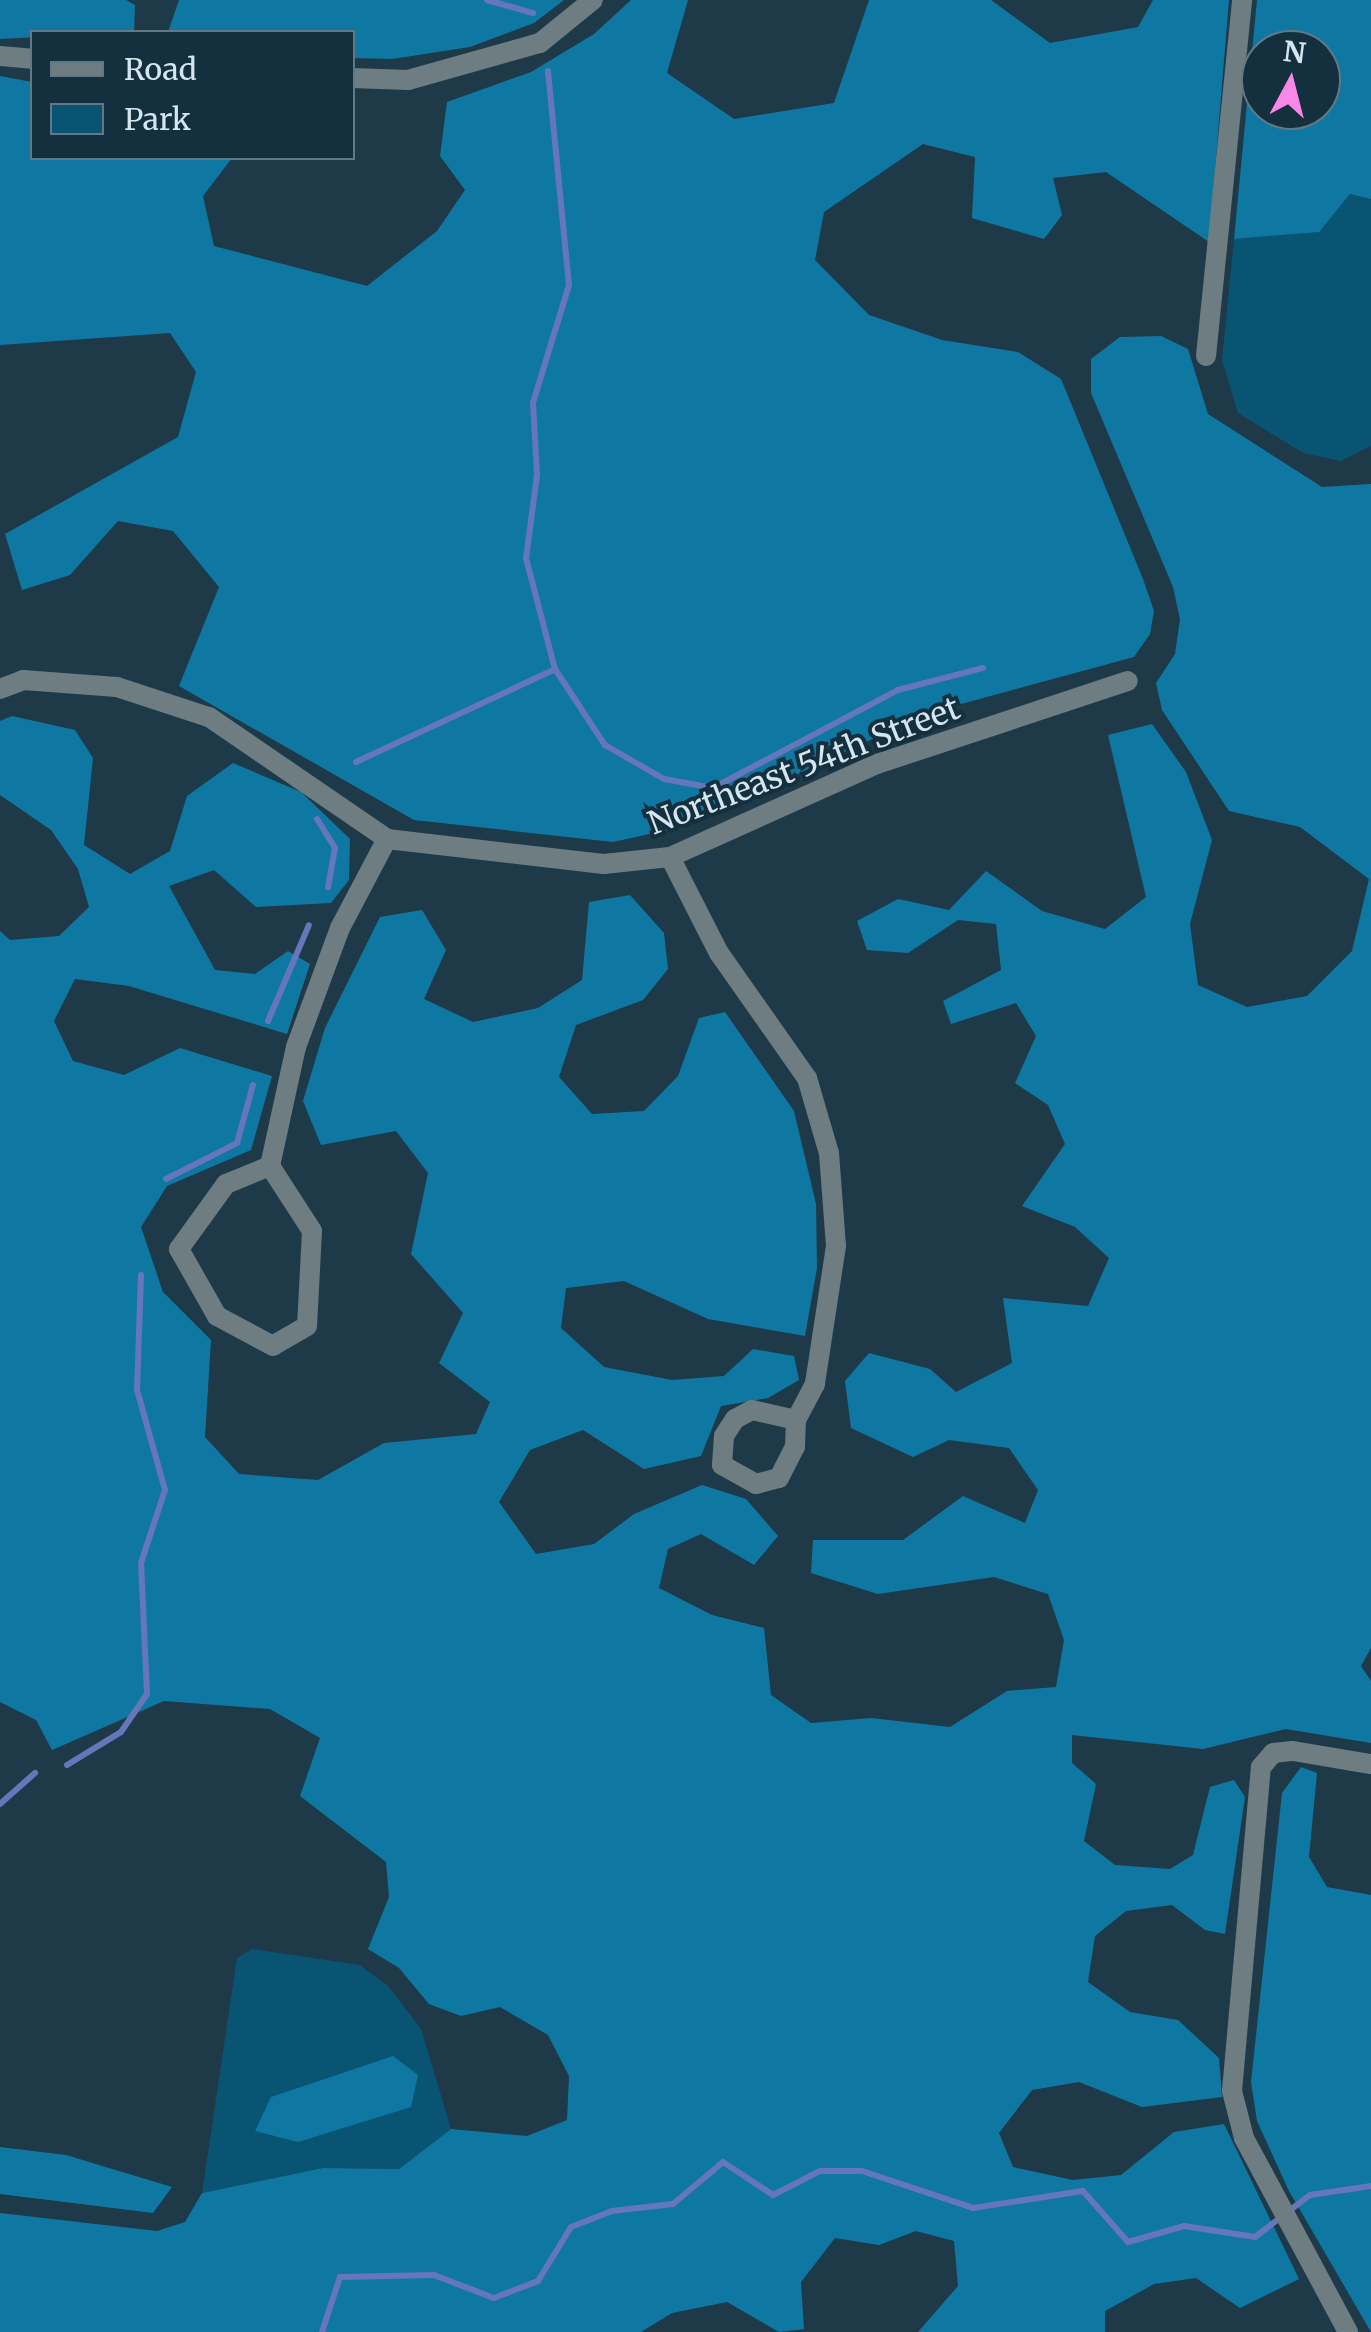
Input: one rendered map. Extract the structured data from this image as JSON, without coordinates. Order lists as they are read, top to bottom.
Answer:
{
  "streets": {
    "street": ["Northeast 54th Street"]
  },
  "legend": ["Road", "Park"],
  "north": "top"
}
